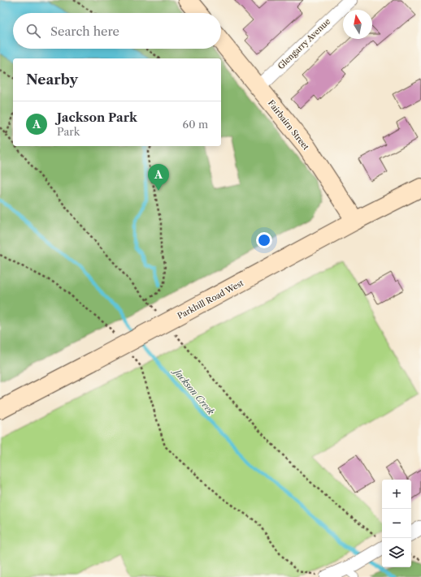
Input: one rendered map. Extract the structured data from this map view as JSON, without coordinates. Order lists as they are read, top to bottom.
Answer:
{
  "streets": {
    "main road": ["Fairbairn Street", "Parkhill Road West"],
    "street": ["Glengarry Avenue"]
  },
  "crossings": [
    ["Glengarry Avenue", "Fairbairn Street"],
    ["Fairbairn Street", "Parkhill Road West"]
  ],
  "water": ["Jackson Creek"],
  "north": "top",
  "page": {
    "search": "Search here",
    "heading": "Nearby",
    "list": [
      {
        "mark": "A",
        "name": "Jackson Park",
        "note": "Park",
        "value": "60 m"
      }
    ],
    "pins": "A",
    "map_buttons": ["+", "−"]
  }
}
